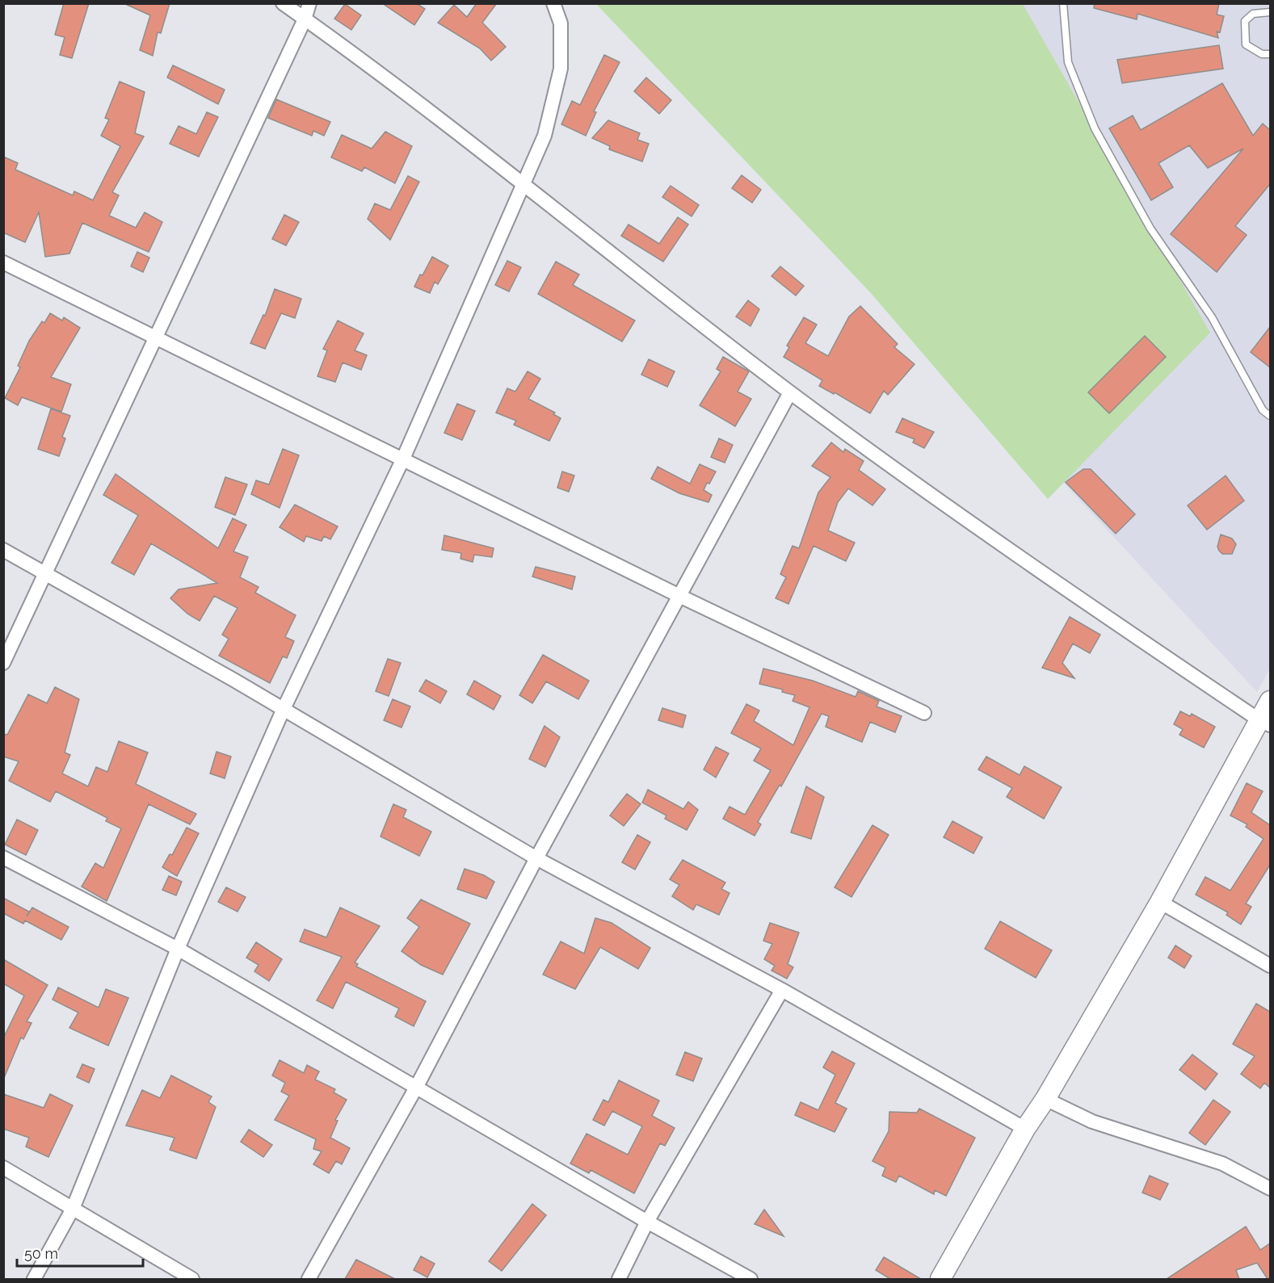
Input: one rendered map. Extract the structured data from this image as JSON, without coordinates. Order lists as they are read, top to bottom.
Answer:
{
  "scale_bar": "50 m"
}
